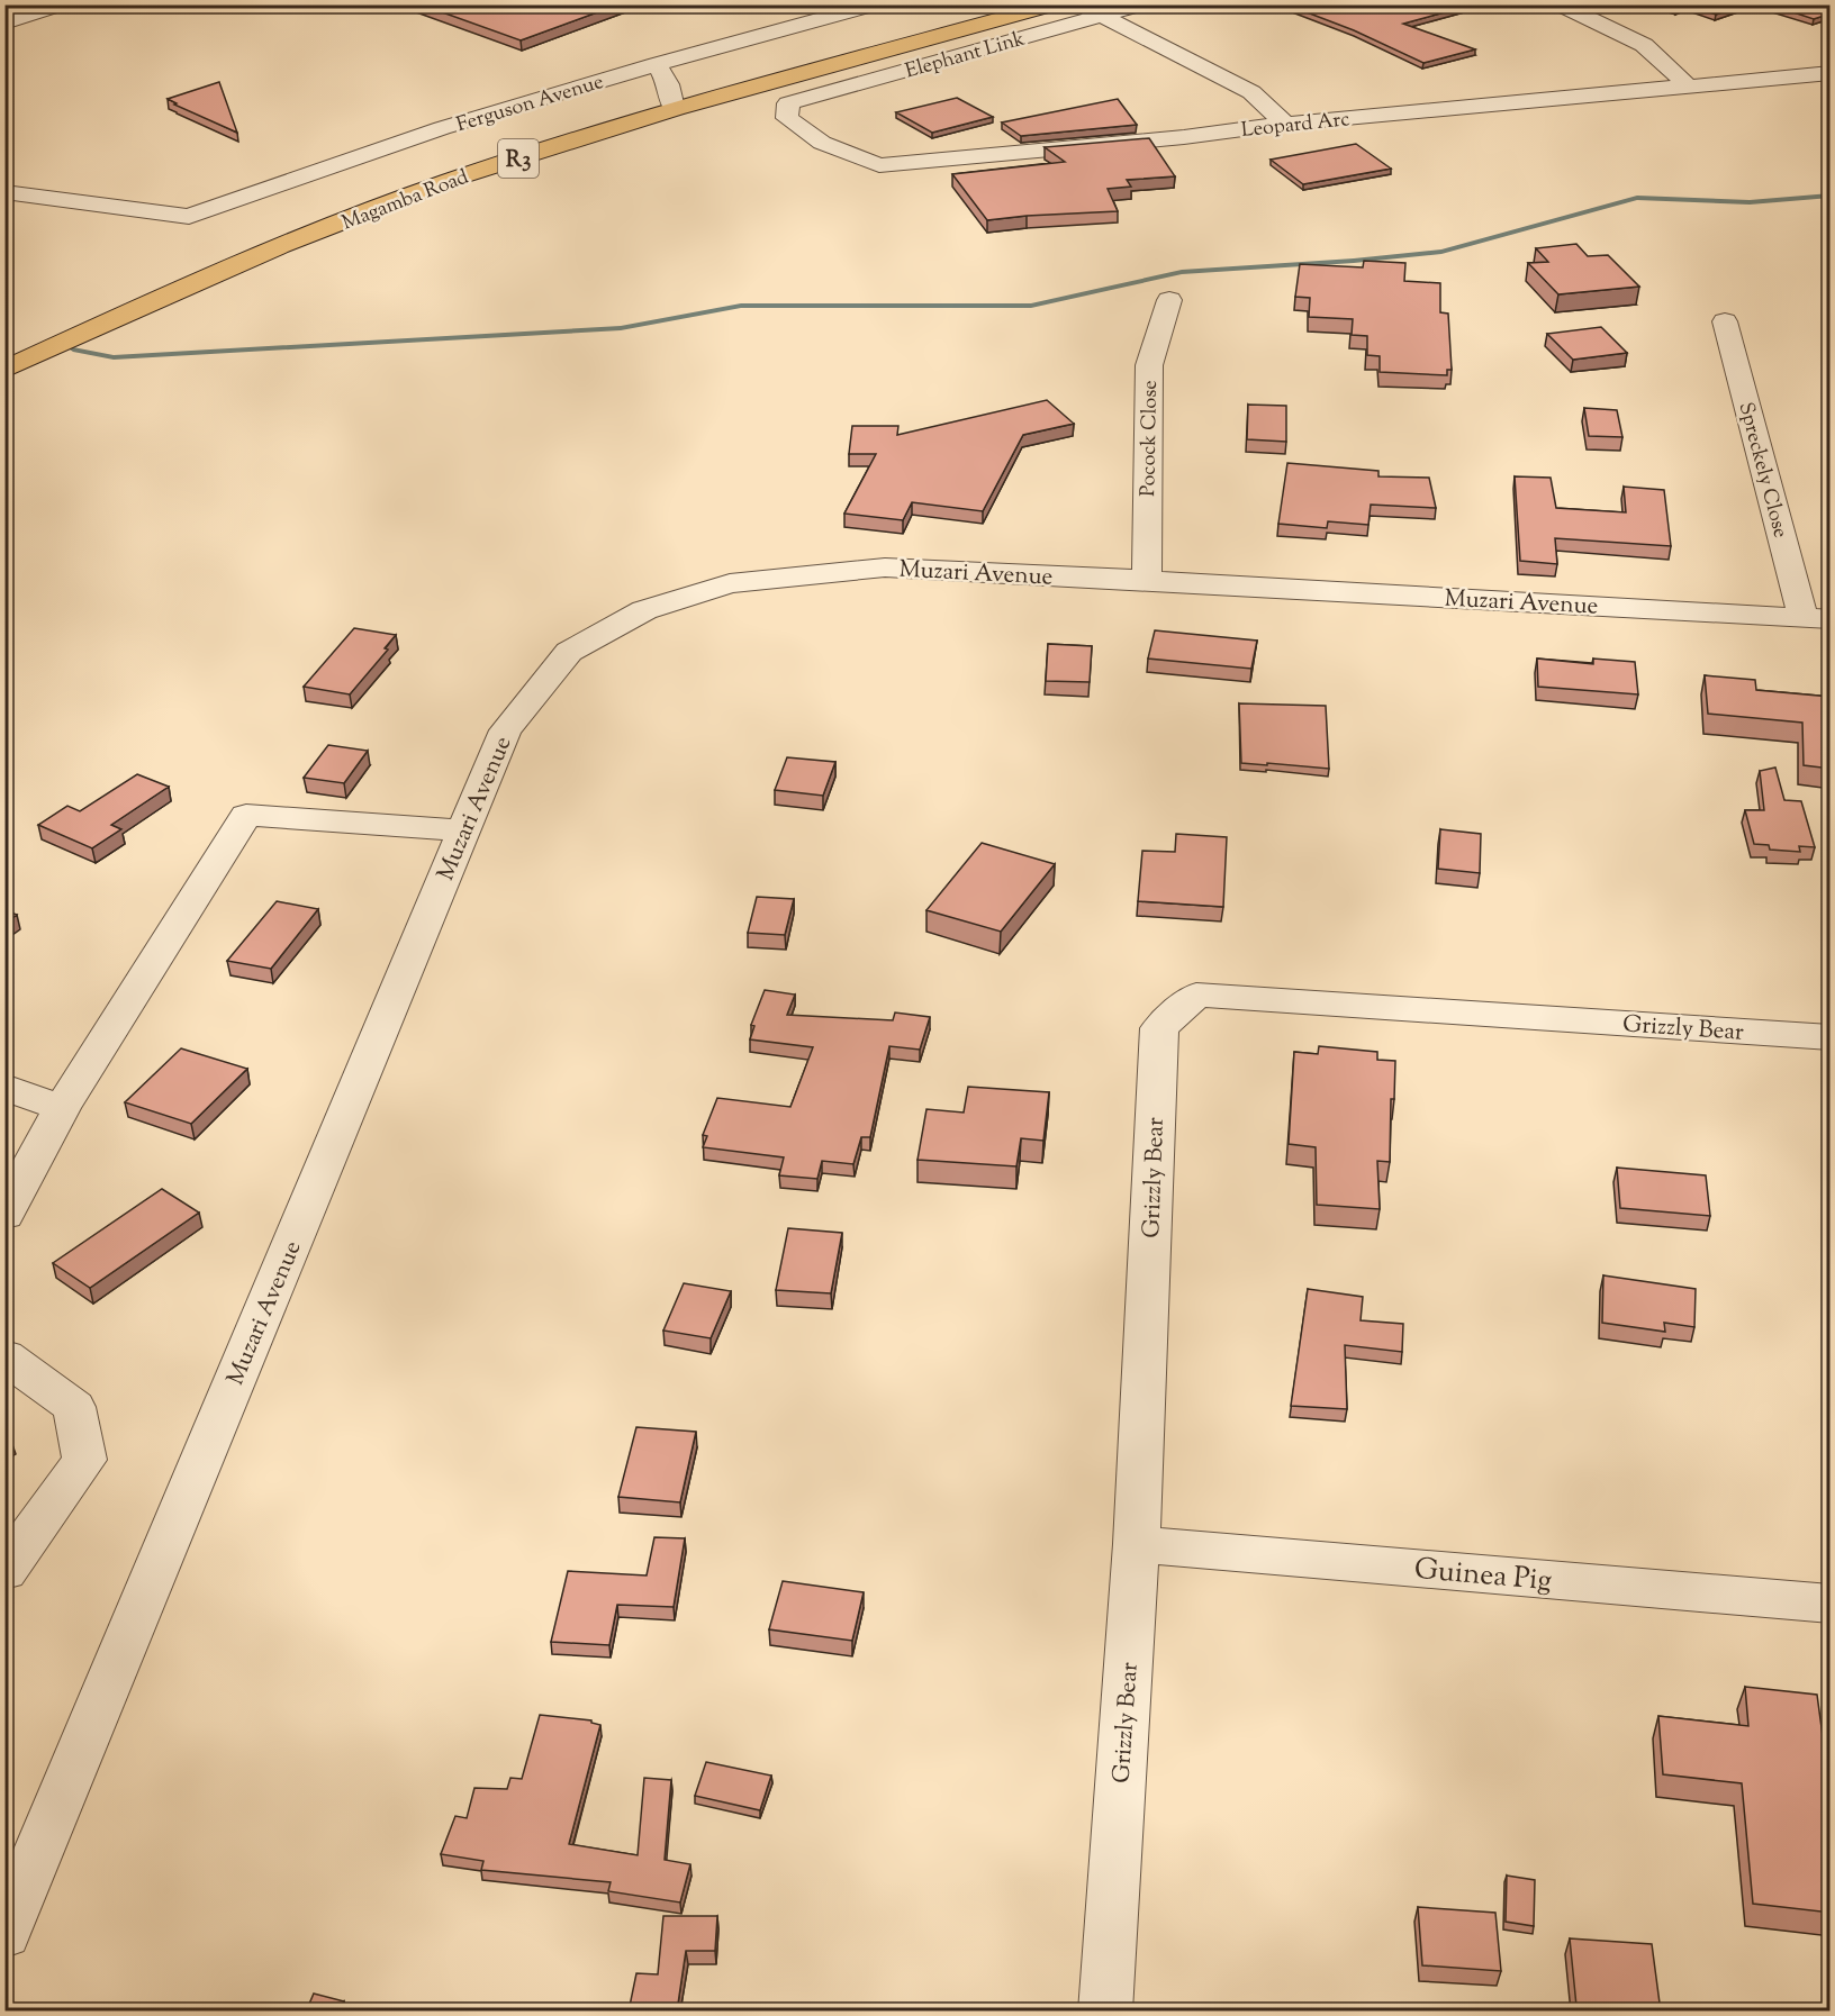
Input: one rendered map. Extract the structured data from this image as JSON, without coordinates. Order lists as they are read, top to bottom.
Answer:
{
  "streets": {
    "highway": ["R3", "Magamba Road"],
    "street": [
      "Elephant Link",
      "Ferguson Avenue",
      "Leopard Arc",
      "Pocock Close",
      "Spreckely Close",
      "Muzari Avenue",
      "Grizzly Bear",
      "Guinea Pig"
    ]
  },
  "crossings": [
    ["Elephant Link", "Leopard Arc"],
    ["Pocock Close", "Muzari Avenue"],
    ["Spreckely Close", "Muzari Avenue"],
    ["Grizzly Bear", "Guinea Pig"]
  ]
}
